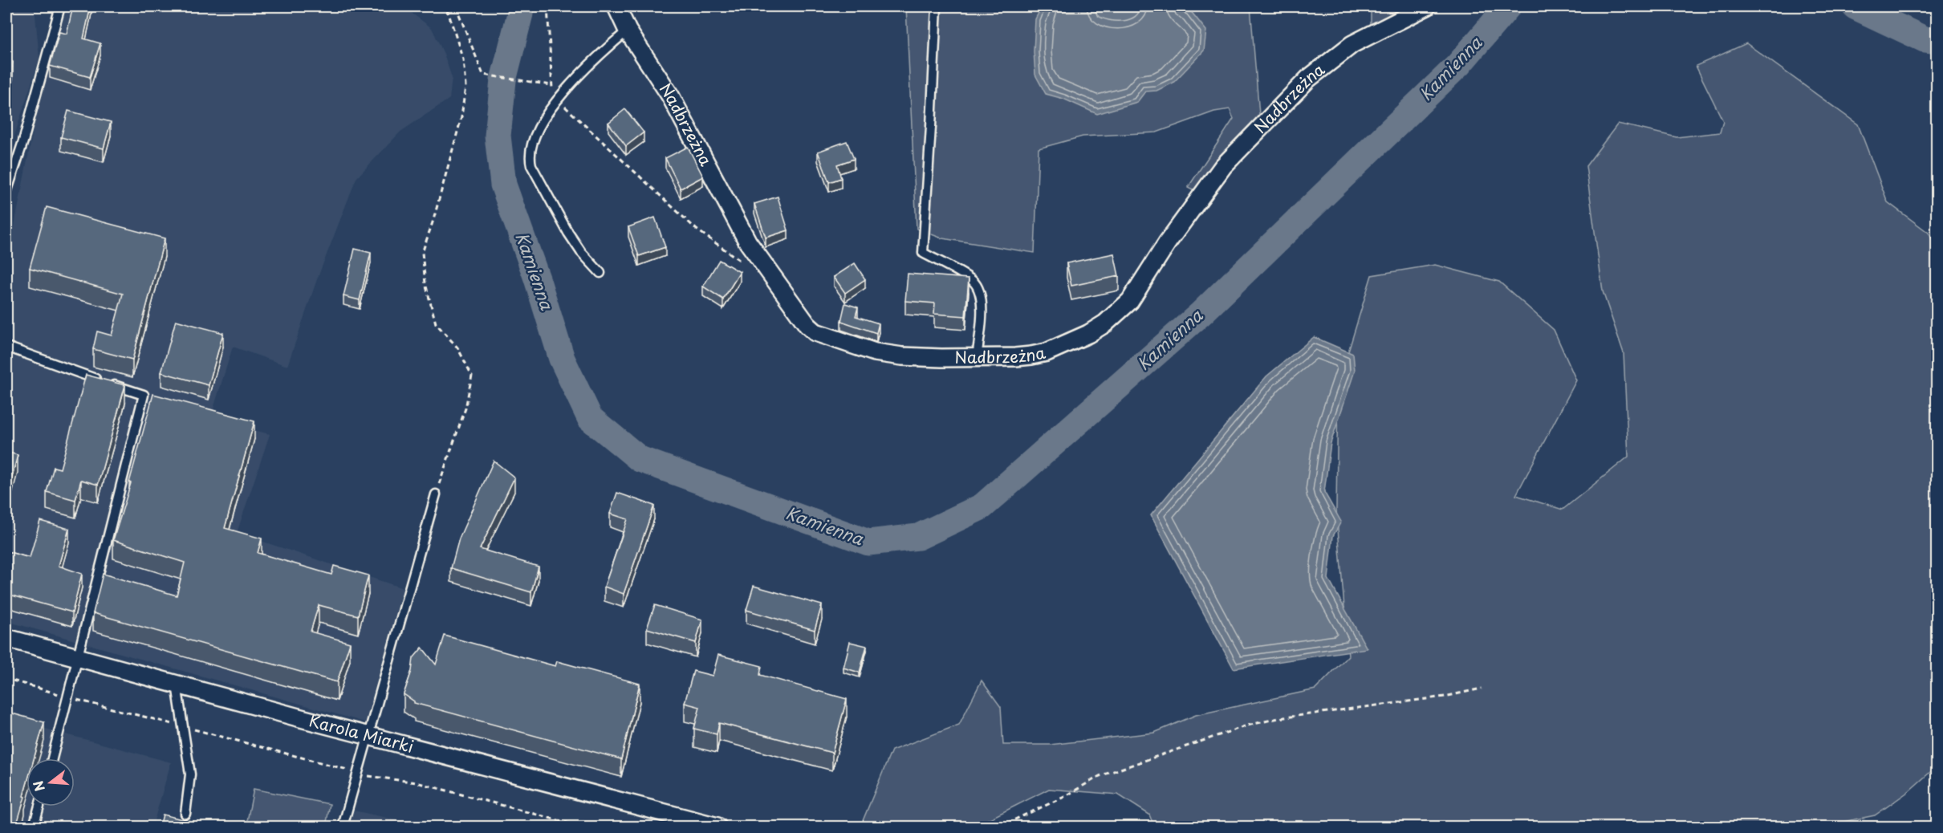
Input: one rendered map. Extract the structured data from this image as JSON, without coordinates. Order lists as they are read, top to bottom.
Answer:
{
  "streets": {
    "street": ["Nadbrzeżna", "Karola Miarki"]
  },
  "water": ["Kamienna"],
  "north": "left"
}
